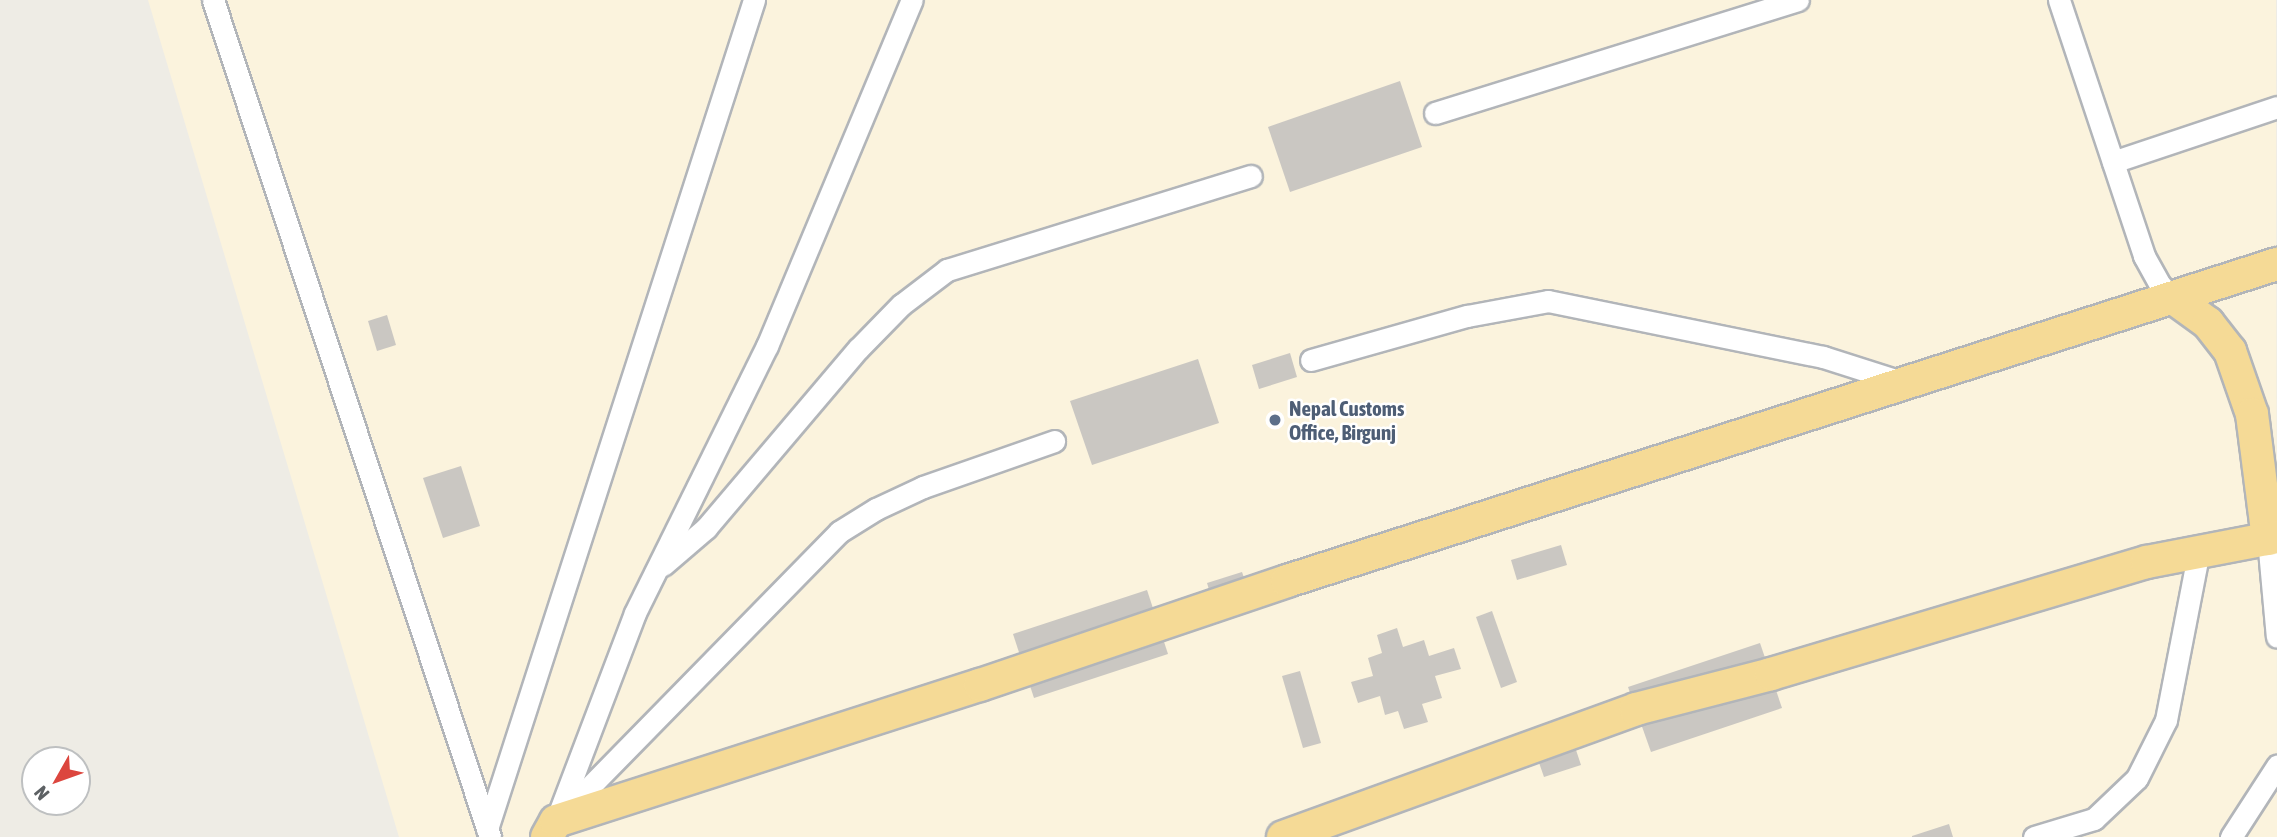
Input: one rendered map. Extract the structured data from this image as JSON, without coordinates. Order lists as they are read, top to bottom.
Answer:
{
  "places": ["Nepal Customs Office, Birgunj"],
  "north": "bottom left"
}
